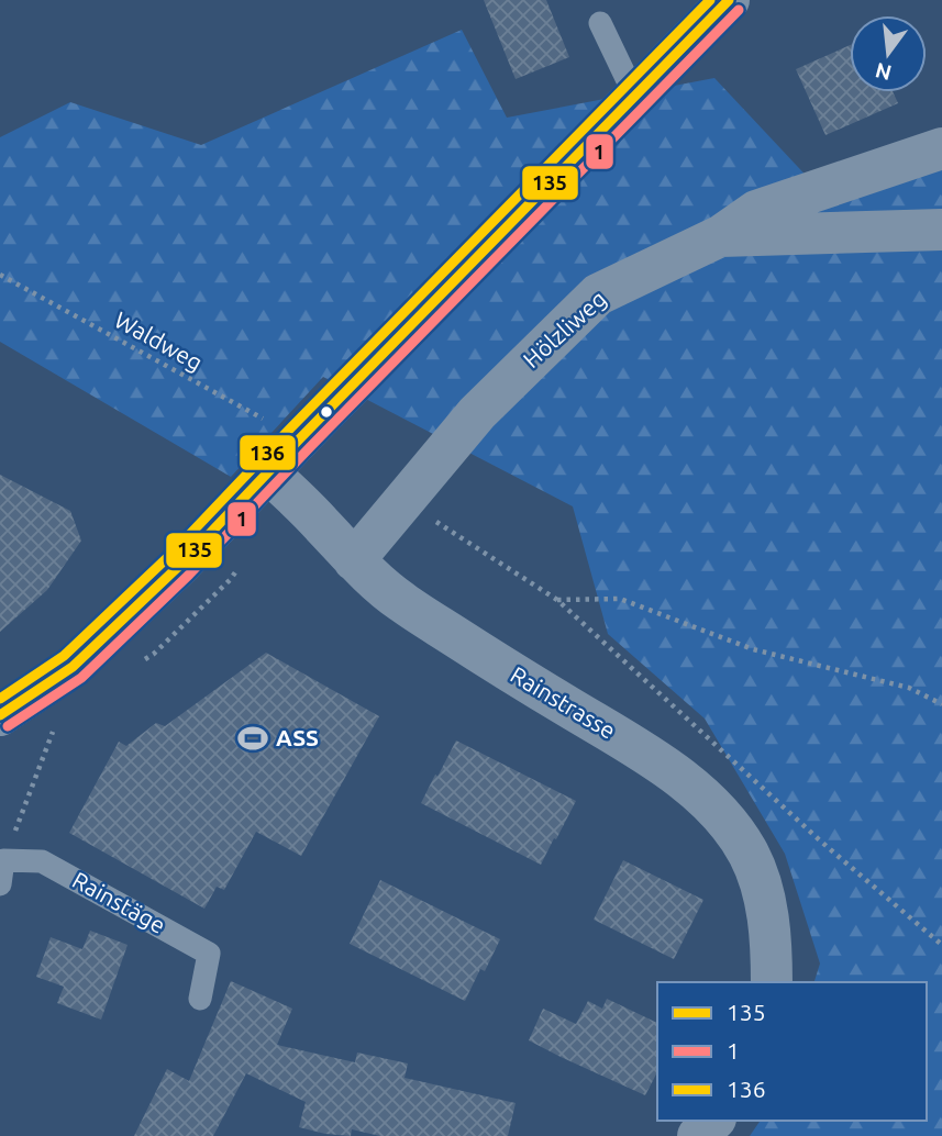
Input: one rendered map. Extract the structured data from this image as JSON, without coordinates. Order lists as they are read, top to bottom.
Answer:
{
  "streets": {
    "street": ["Hölzliweg", "Rainstrasse"],
    "lane": ["Rainstäge"],
    "path": ["Waldweg"]
  },
  "crossings": [
    ["Hölzliweg", "Rainstrasse"]
  ],
  "places": {
    "sports": ["ASS"]
  },
  "lines": ["transit line 135", "transit line 136", "transit line 1"],
  "legend": ["135", "1", "136"],
  "north": "bottom"
}
